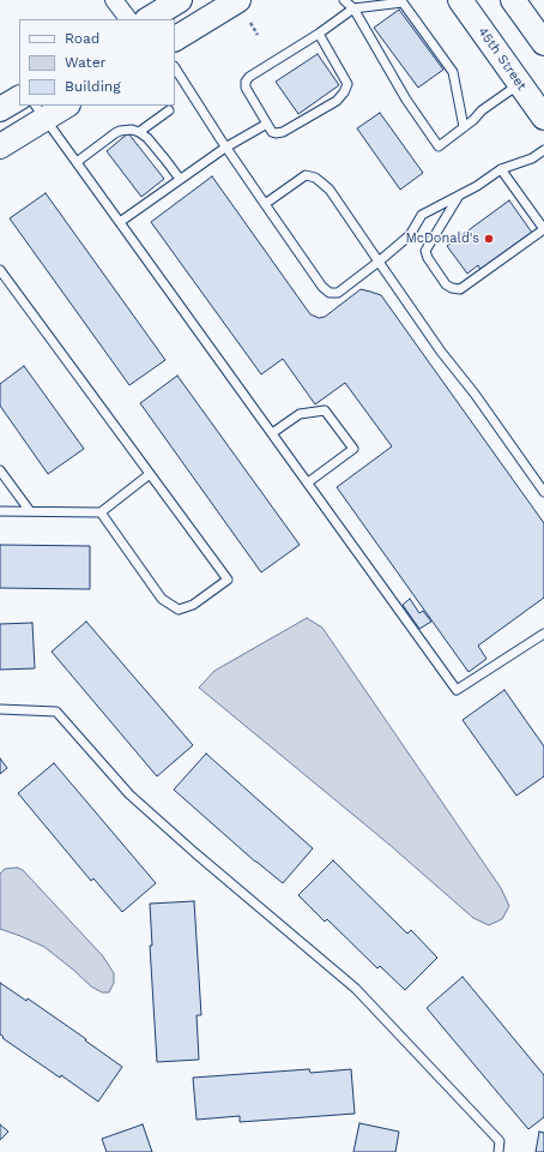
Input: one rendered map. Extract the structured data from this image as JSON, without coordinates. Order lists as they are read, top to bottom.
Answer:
{
  "streets": {
    "main road": ["45th Street"]
  },
  "places": ["McDonald's"],
  "legend": ["Road", "Water", "Building"]
}
